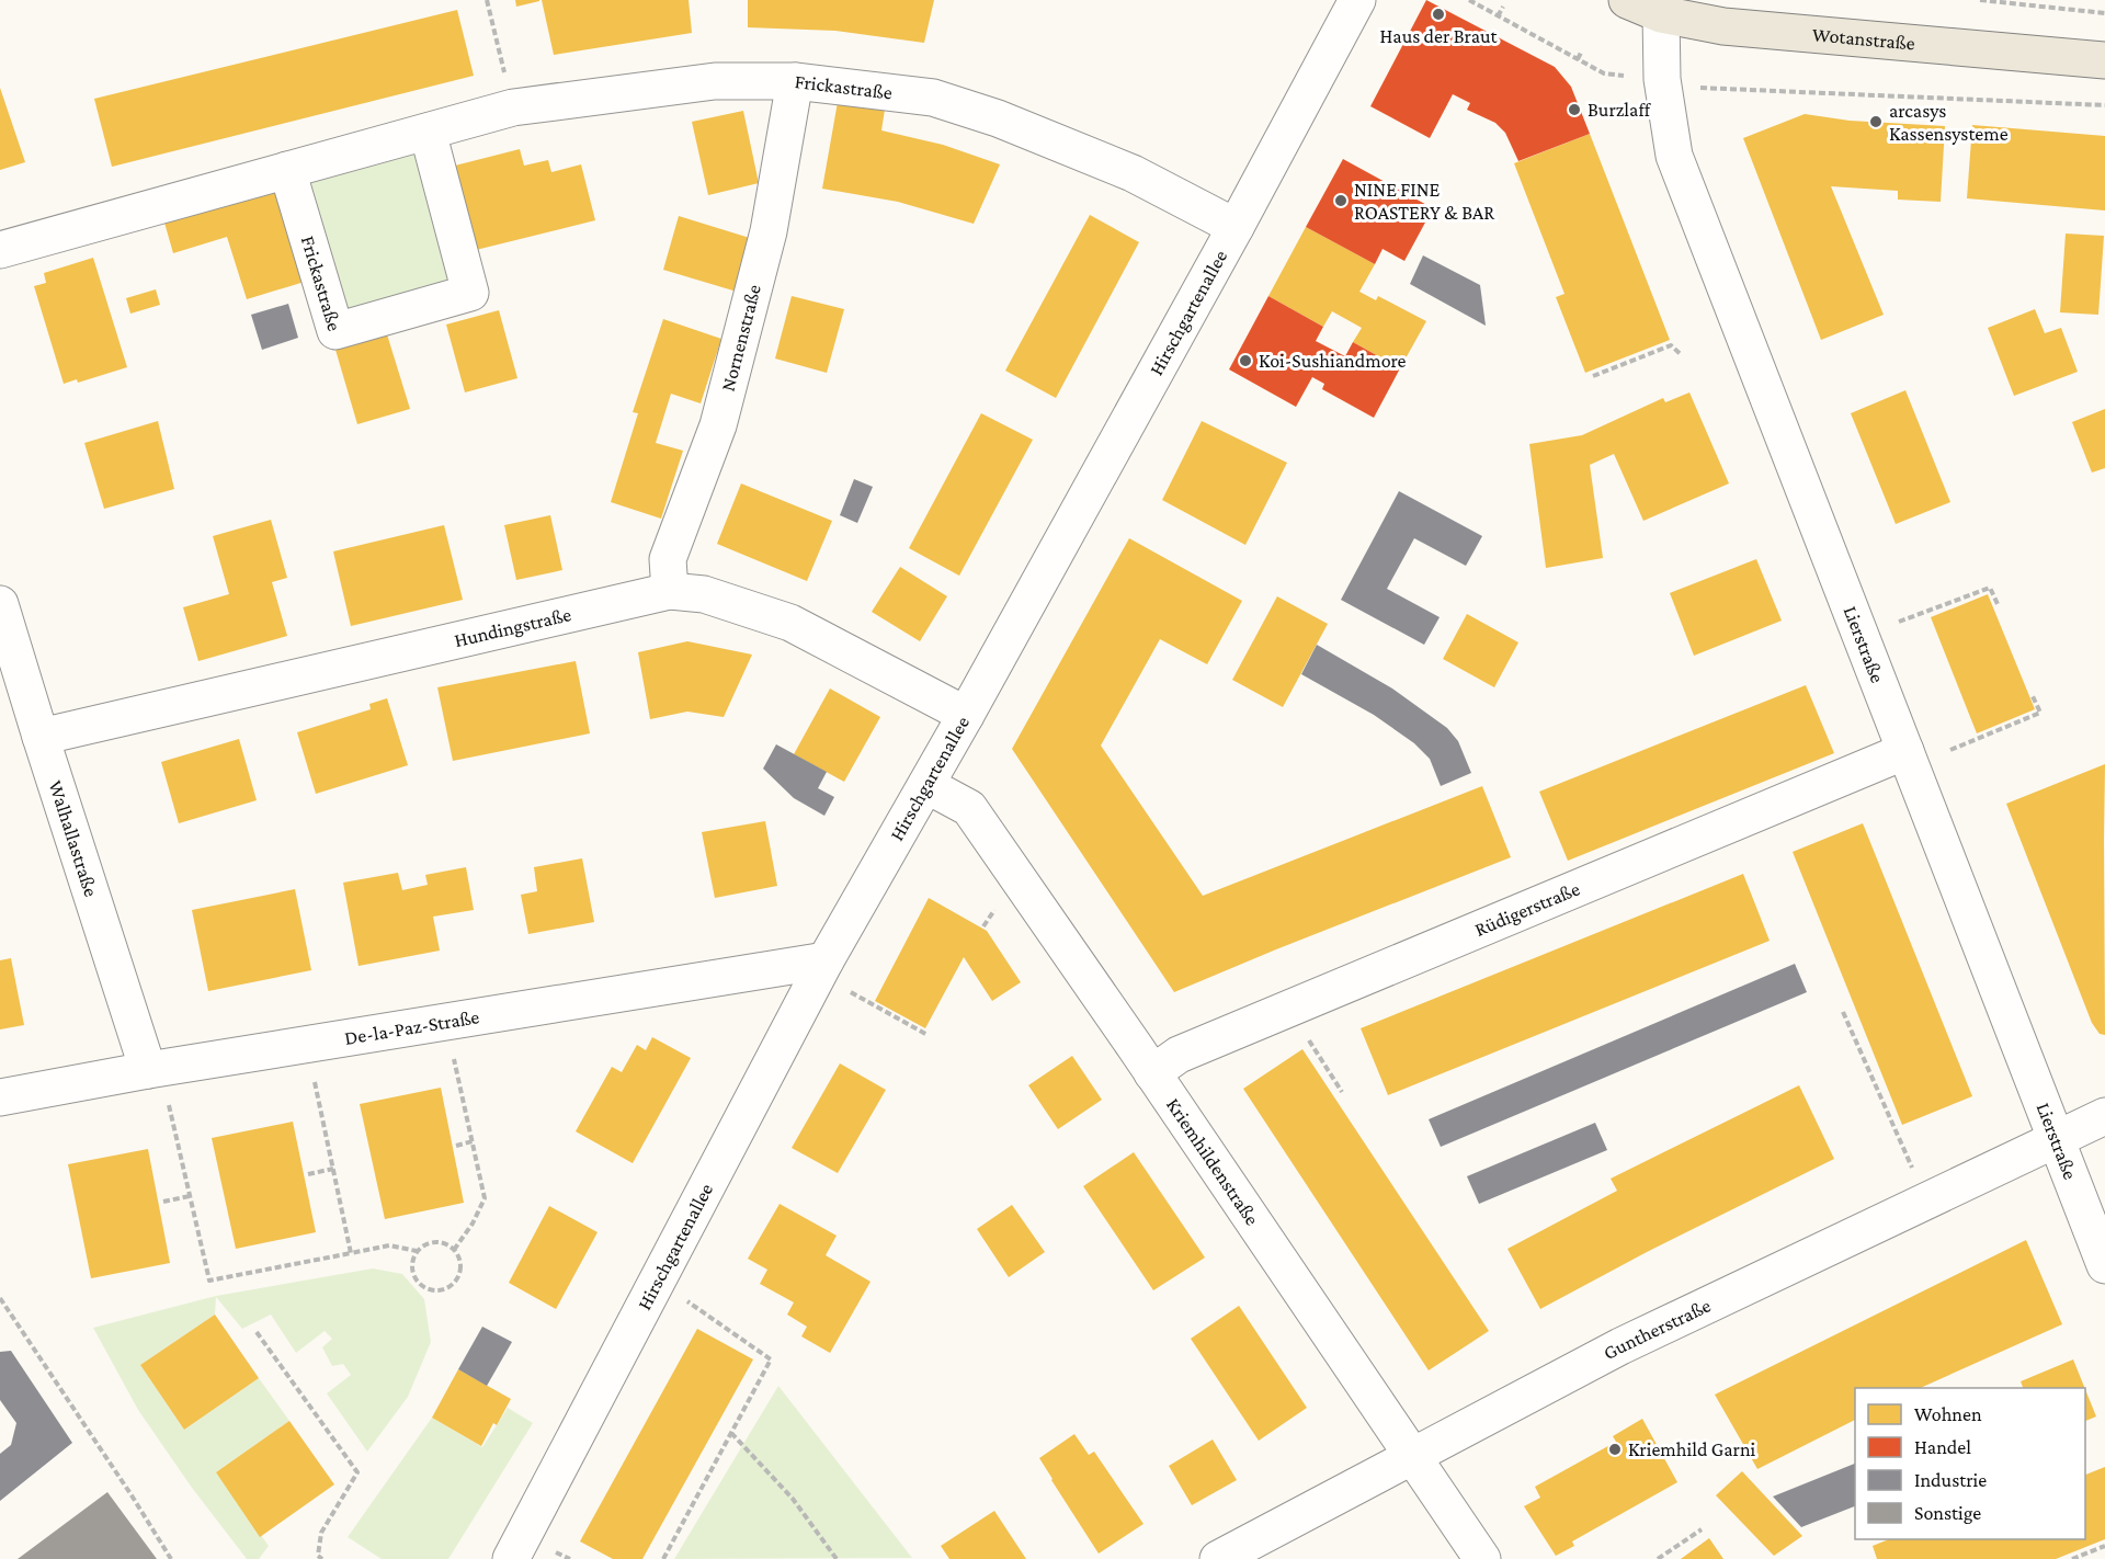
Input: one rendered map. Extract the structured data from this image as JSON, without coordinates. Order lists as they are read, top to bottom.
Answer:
{
  "streets": {
    "main road": ["Wotanstraße"],
    "street": [
      "Frickastraße",
      "Hirschgartenallee",
      "Nornenstraße",
      "Hundingstraße",
      "Lierstraße",
      "Walhallastraße",
      "Rüdigerstraße",
      "De-la-Paz-Straße",
      "Kriemhildenstraße",
      "Guntherstraße"
    ]
  },
  "crossings": [
    ["Wotanstraße", "Lierstraße"],
    ["Frickastraße", "Hirschgartenallee"],
    ["Frickastraße", "Nornenstraße"],
    ["Hirschgartenallee", "Hundingstraße"],
    ["Hirschgartenallee", "De-la-Paz-Straße"],
    ["Hirschgartenallee", "Kriemhildenstraße"],
    ["Nornenstraße", "Hundingstraße"],
    ["Hundingstraße", "Walhallastraße"],
    ["Lierstraße", "Rüdigerstraße"],
    ["Lierstraße", "Guntherstraße"],
    ["Walhallastraße", "De-la-Paz-Straße"],
    ["Rüdigerstraße", "Kriemhildenstraße"],
    ["Kriemhildenstraße", "Guntherstraße"]
  ],
  "places": [
    "Haus der Braut",
    "Burzlaff",
    "arcasys Kassensysteme",
    "NINE FINE ROASTERY & BAR",
    "Koi-Sushiandmore",
    "Kriemhild Garni"
  ],
  "legend": [
    "Wohnen",
    "Handel",
    "Industrie",
    "Sonstige"
  ]
}
